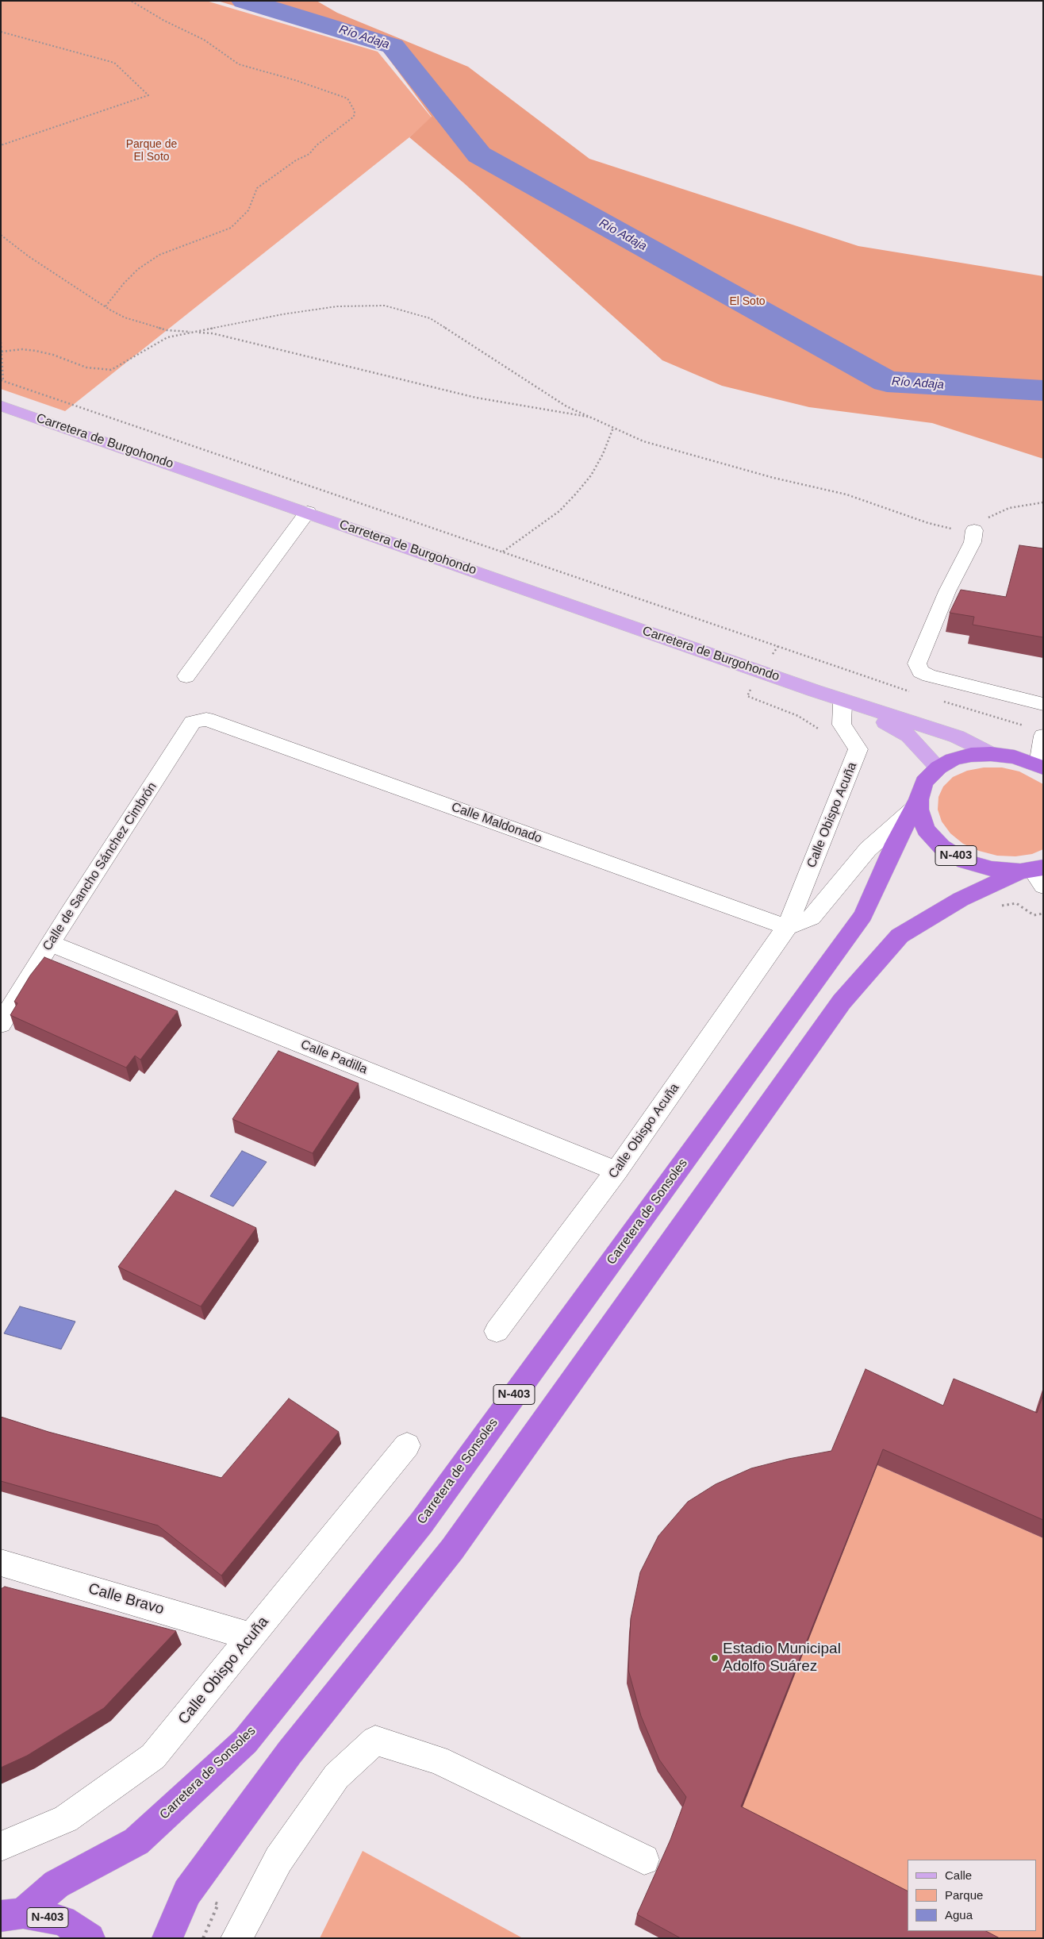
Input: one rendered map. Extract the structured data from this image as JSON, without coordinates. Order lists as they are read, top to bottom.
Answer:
{
  "streets": {
    "highway": ["N-403", "Carretera de Sonsoles"],
    "main road": ["Carretera de Burgohondo"],
    "street": [
      "Calle Obispo Acuña",
      "Calle Maldonado",
      "Calle de Sancho Sánchez Cimbrón",
      "Calle Padilla",
      "Calle Bravo"
    ]
  },
  "crossings": [
    ["Carretera de Burgohondo", "Calle Obispo Acuña"],
    ["Carretera de Burgohondo", "N-403"],
    ["Calle Obispo Acuña", "Calle Maldonado"],
    ["Calle Obispo Acuña", "Calle Padilla"],
    ["Calle Obispo Acuña", "Calle Bravo"],
    ["Calle Maldonado", "Calle de Sancho Sánchez Cimbrón"],
    ["N-403", "Carretera de Sonsoles"],
    ["Calle de Sancho Sánchez Cimbrón", "Calle Padilla"]
  ],
  "water": ["Río Adaja"],
  "parks": ["Parque de El Soto", "El Soto"],
  "places": ["Estadio Municipal Adolfo Suárez"],
  "legend": ["Calle", "Parque", "Agua"]
}
